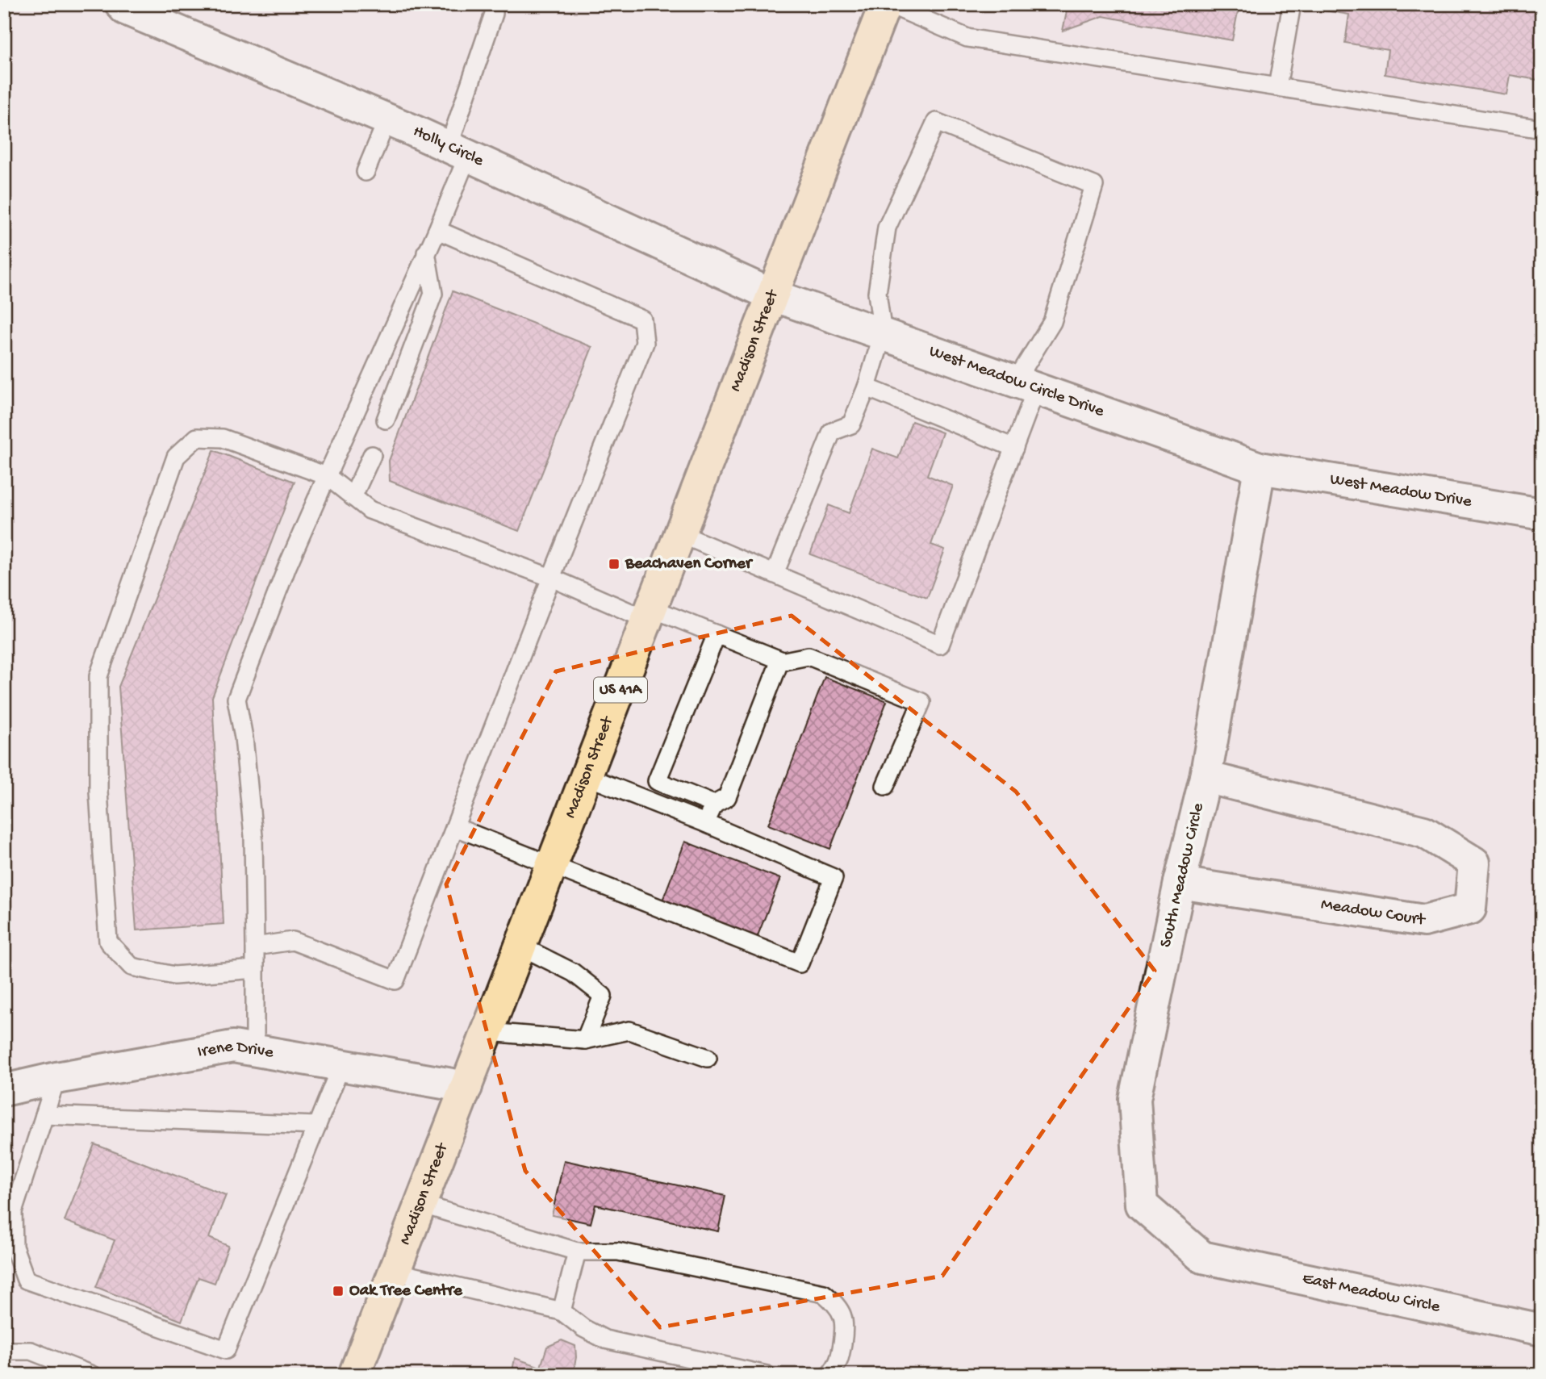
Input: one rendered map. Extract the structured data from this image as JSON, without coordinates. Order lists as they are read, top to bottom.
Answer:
{
  "streets": {
    "main road": ["Madison Street", "US 41A"],
    "street": [
      "Holly Circle",
      "West Meadow Circle Drive",
      "West Meadow Drive",
      "South Meadow Circle",
      "Meadow Court",
      "Irene Drive",
      "East Meadow Circle"
    ]
  },
  "crossings": [
    ["Holly Circle", "Madison Street"],
    ["Holly Circle", "West Meadow Circle Drive"],
    ["Madison Street", "West Meadow Circle Drive"],
    ["Madison Street", "Irene Drive"],
    ["West Meadow Circle Drive", "West Meadow Drive"],
    ["West Meadow Circle Drive", "South Meadow Circle"],
    ["West Meadow Drive", "South Meadow Circle"],
    ["South Meadow Circle", "Meadow Court"],
    ["South Meadow Circle", "East Meadow Circle"]
  ],
  "places": {
    "transit": ["Beachaven Corner", "Oak Tree Centre"]
  }
}
